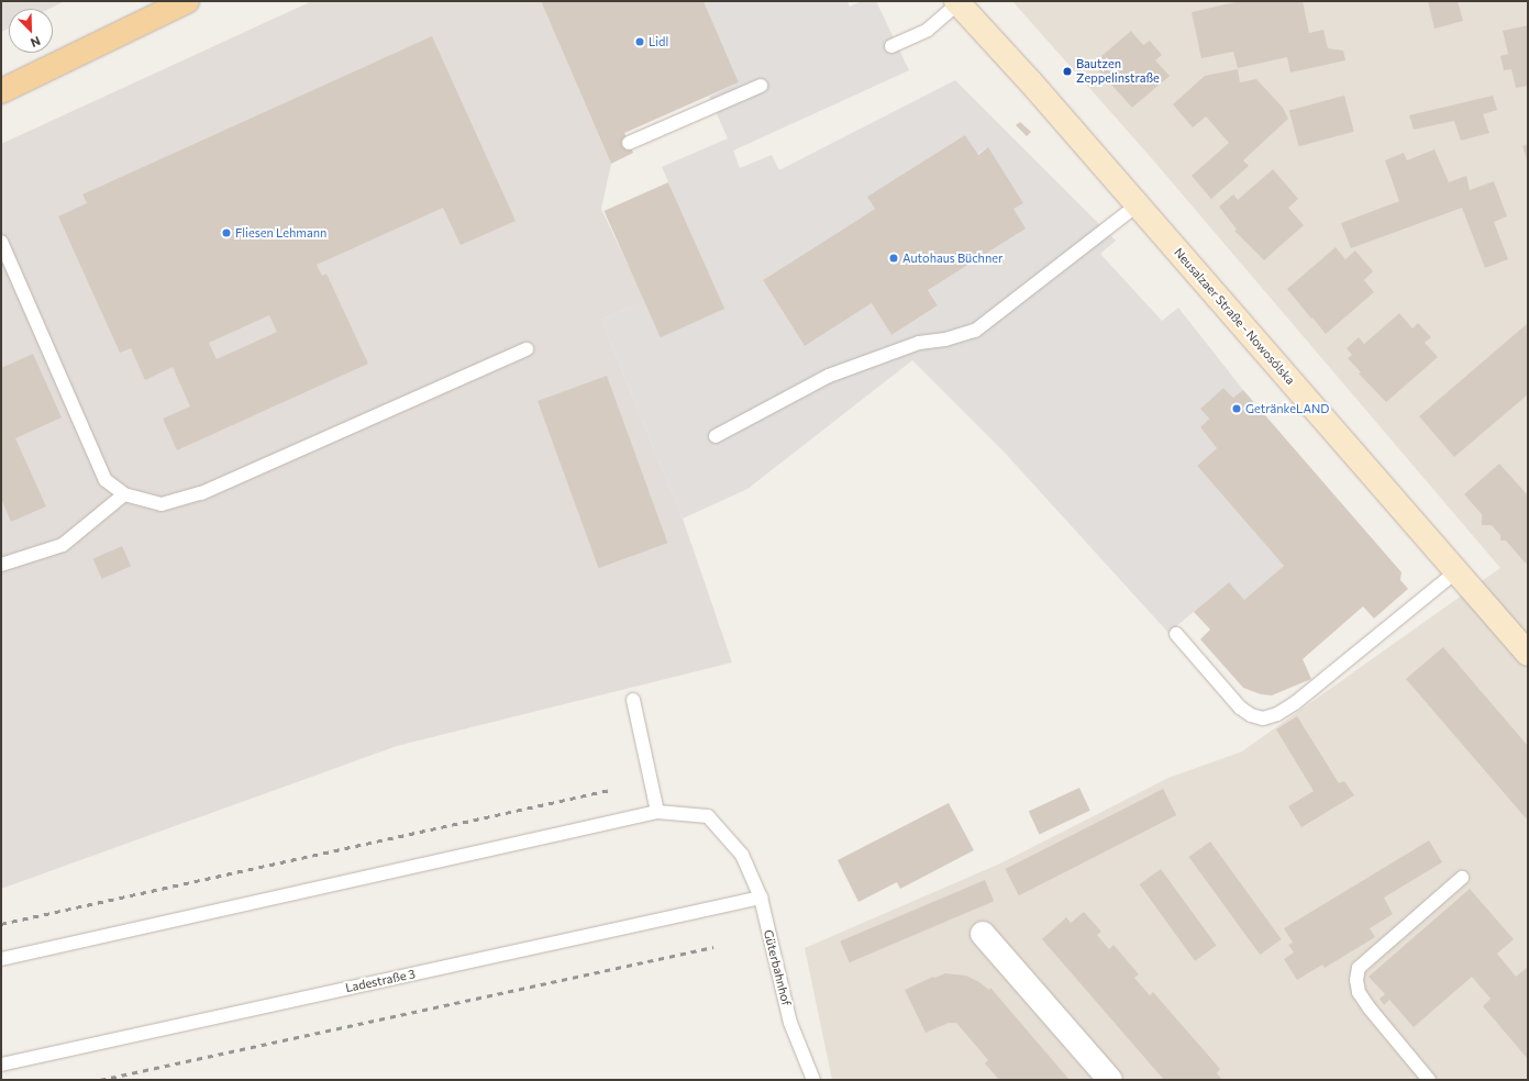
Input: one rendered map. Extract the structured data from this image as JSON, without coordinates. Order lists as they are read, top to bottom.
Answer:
{
  "streets": {
    "main road": ["Neusalzaer Straße - Nowosólska"],
    "lane": ["Güterbahnhof", "Ladestraße 3"]
  },
  "crossings": [
    ["Güterbahnhof", "Ladestraße 3"]
  ],
  "places": [
    "Lidl",
    "Bautzen Zeppelinstraße",
    "Fliesen Lehmann",
    "Autohaus Büchner",
    "GetränkeLAND"
  ],
  "north": "bottom right"
}
